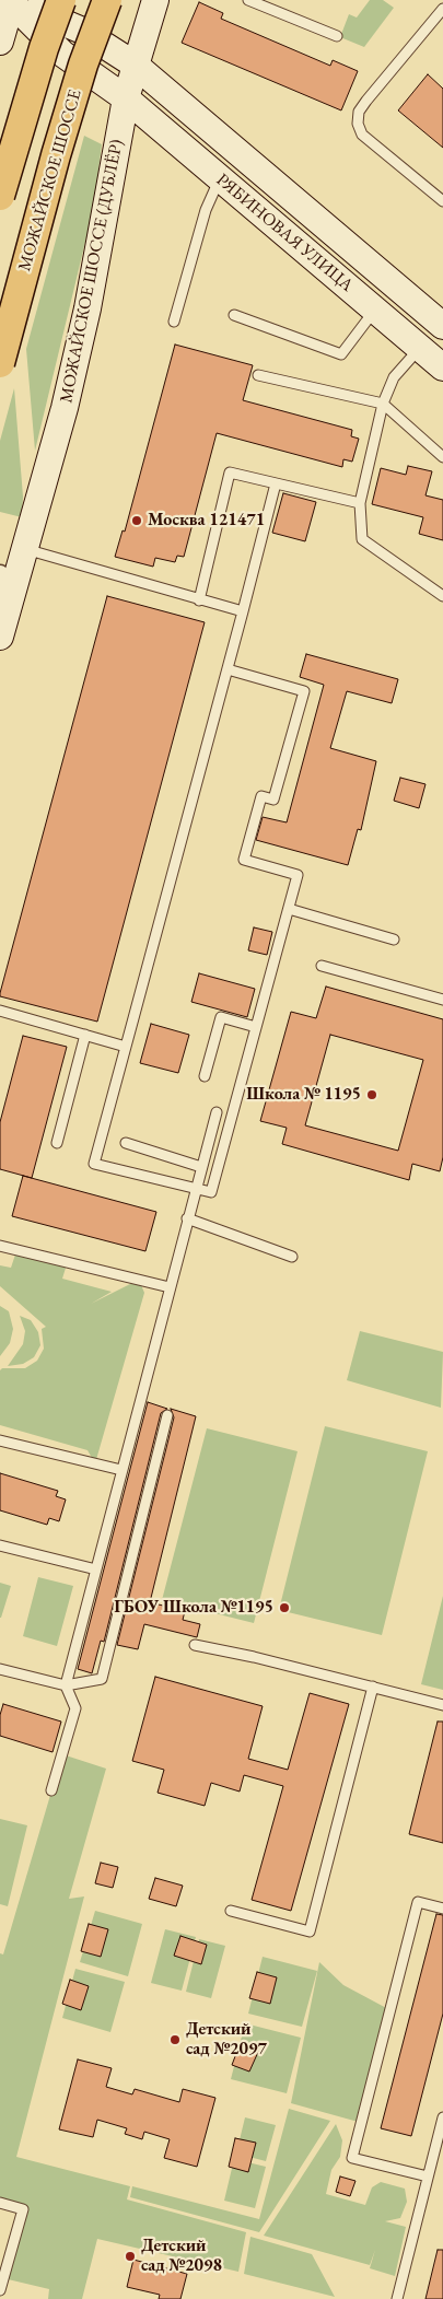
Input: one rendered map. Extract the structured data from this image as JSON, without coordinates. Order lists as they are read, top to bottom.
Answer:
{
  "streets": {
    "main road": ["МОЖАЙСКОЕ ШОССЕ", "РЯБИНОВАЯ УЛИЦА", "МОЖАЙСКОЕ ШОССЕ (ДУБЛЁР)"]
  },
  "crossings": [
    ["РЯБИНОВАЯ УЛИЦА", "МОЖАЙСКОЕ ШОССЕ (ДУБЛЁР)"]
  ],
  "places": [
    "Москва 121471",
    "Школа № 1195",
    "ГБОУ Школа №1195",
    "Детский сад №2097",
    "Детский сад №2098"
  ]
}
